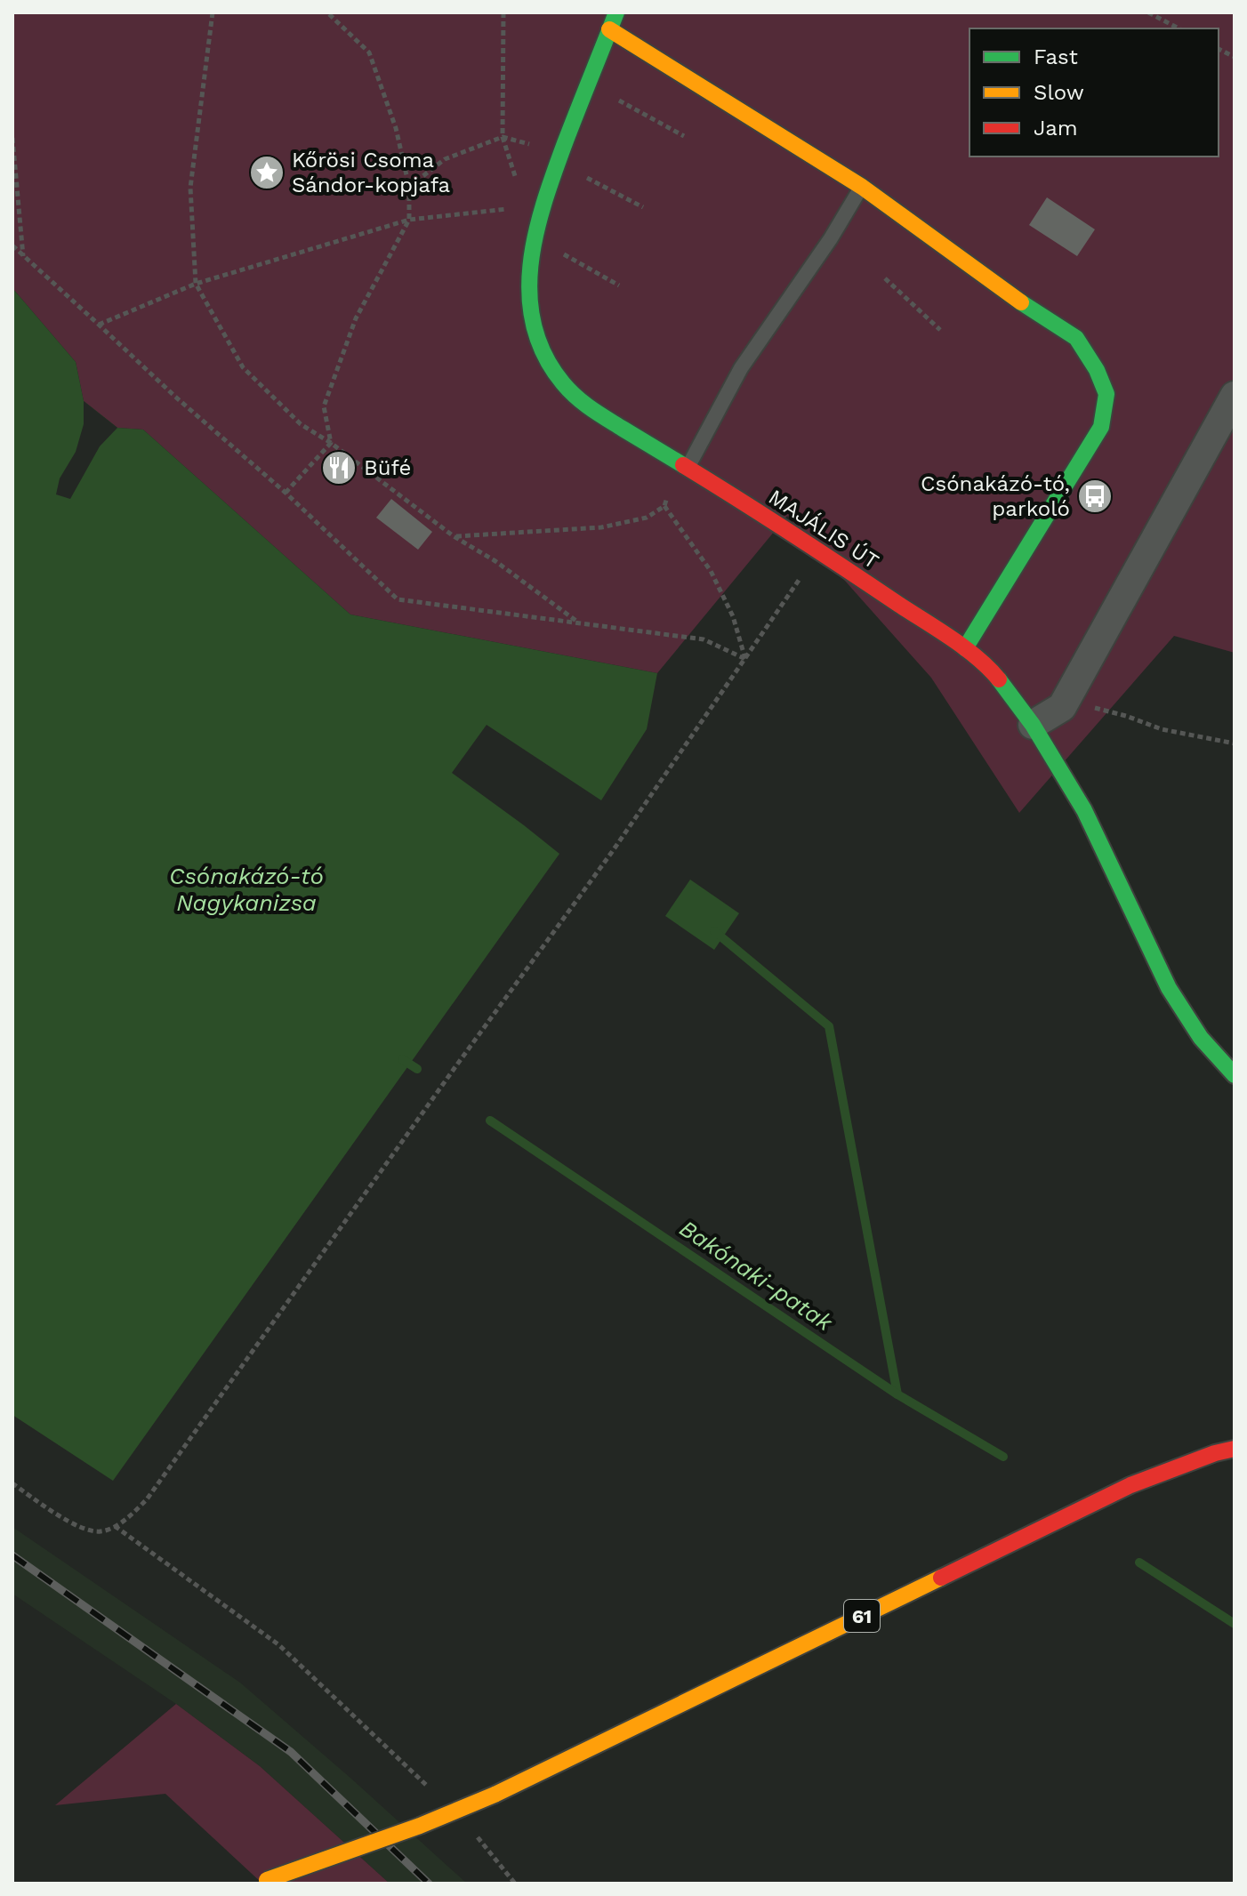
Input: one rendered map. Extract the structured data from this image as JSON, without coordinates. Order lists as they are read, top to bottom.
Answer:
{
  "streets": {
    "street": ["MAJÁLIS ÚT", "61"]
  },
  "water": ["Csónakázó-tó Nagykanizsa", "Bakónaki-patak"],
  "places": {
    "place": ["Kőrösi Csoma Sándor-kopjafa"],
    "restaurant": ["Büfé"],
    "bus stop": ["Csónakázó-tó, parkoló"]
  },
  "legend": ["Fast", "Slow", "Jam"]
}
